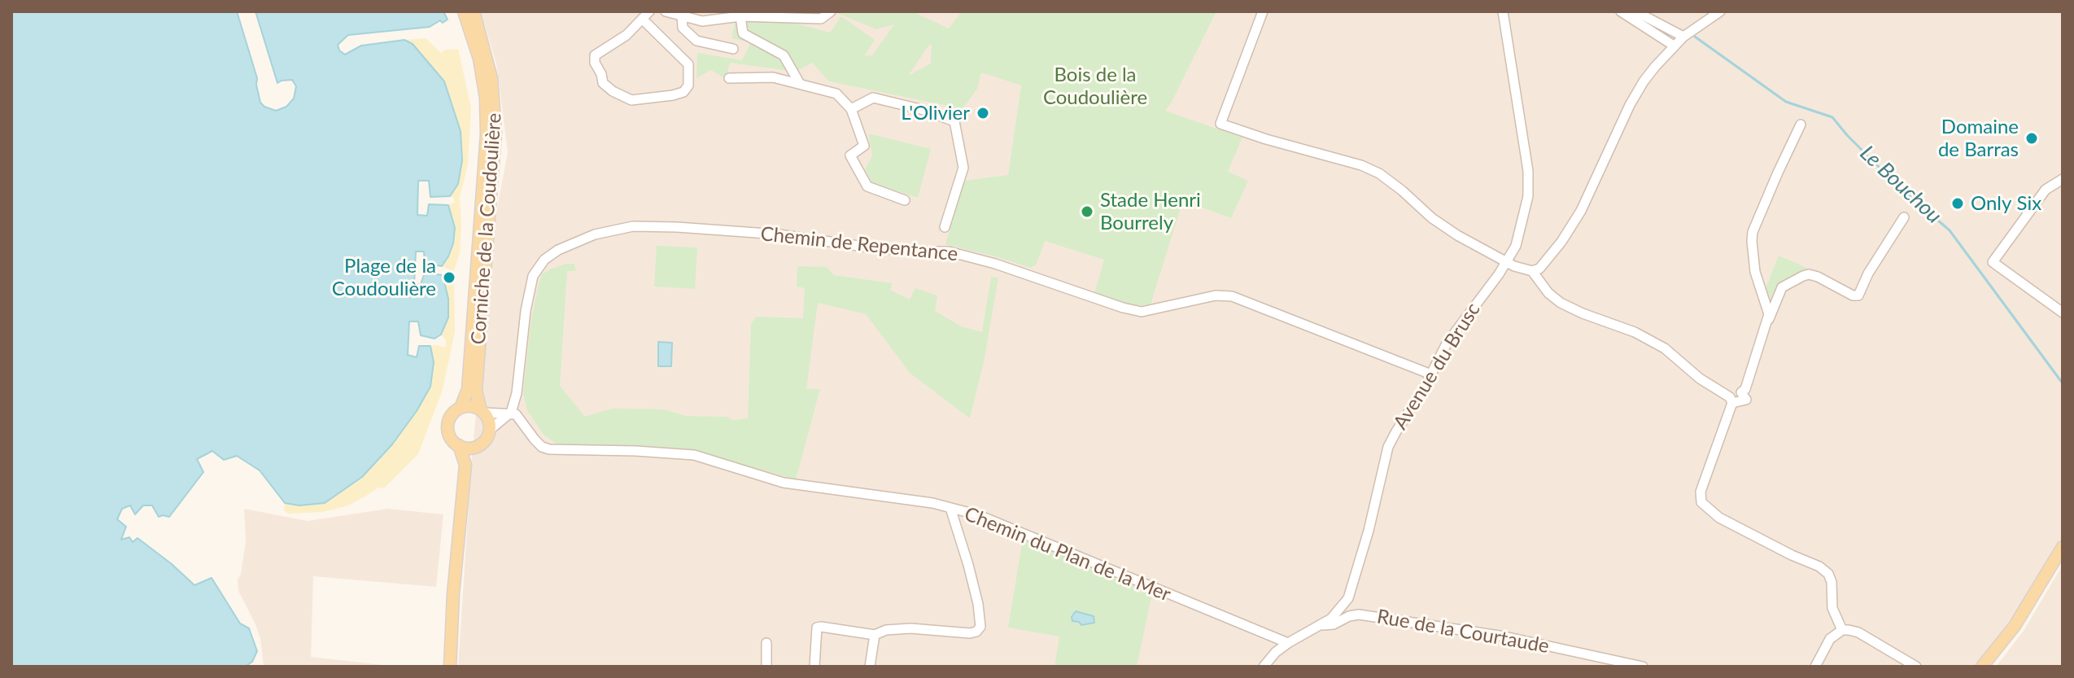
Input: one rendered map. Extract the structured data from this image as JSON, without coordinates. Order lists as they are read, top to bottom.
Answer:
{
  "streets": {
    "main road": ["Corniche de la Coudoulière"],
    "street": [
      "Chemin de Repentance",
      "Avenue du Brusc",
      "Chemin du Plan de la Mer",
      "Rue de la Courtaude"
    ]
  },
  "crossings": [
    ["Chemin de Repentance", "Avenue du Brusc"],
    ["Chemin de Repentance", "Chemin du Plan de la Mer"],
    ["Avenue du Brusc", "Chemin du Plan de la Mer"],
    ["Avenue du Brusc", "Rue de la Courtaude"]
  ],
  "water": ["Le Bouchou"],
  "parks": ["Bois de la Coudoulière"],
  "places": [
    "L'Olivier",
    "Domaine de Barras",
    "Only Six",
    "Stade Henri Bourrely",
    "Plage de la Coudoulière"
  ]
}
